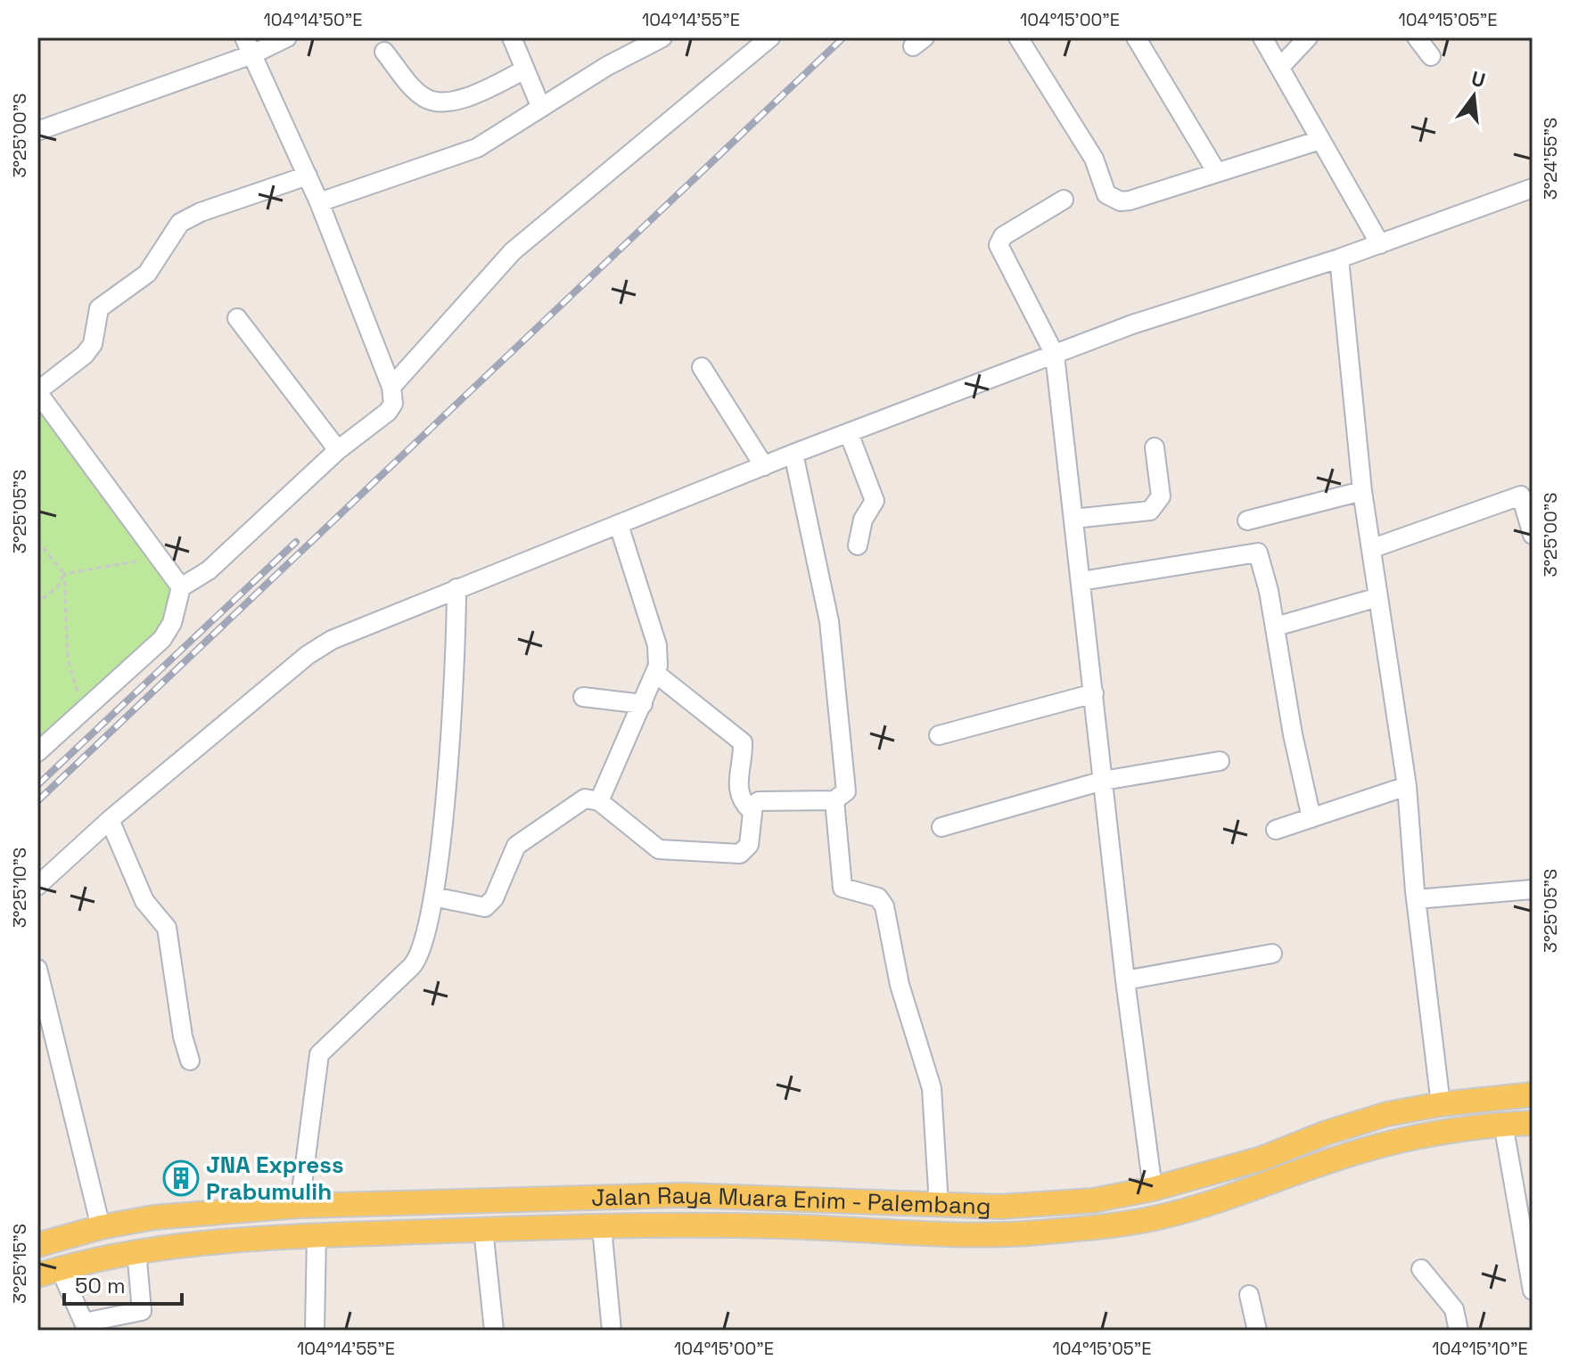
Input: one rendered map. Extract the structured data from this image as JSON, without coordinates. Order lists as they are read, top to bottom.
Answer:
{
  "streets": {
    "main road": ["Jalan Raya Muara Enim - Palembang"]
  },
  "places": {
    "building": ["JNA Express Prabumulih"]
  },
  "scale_bar": "50 m",
  "north": "top",
  "coordinates": [
    "104°14'50\"E",
    "104°14'55\"E",
    "104°15'00\"E",
    "104°15'05\"E",
    "3°25'00\"S",
    "3°24'55\"S",
    "3°25'05\"S",
    "3°25'10\"S",
    "3°25'15\"S",
    "104°15'10\"E"
  ]
}
